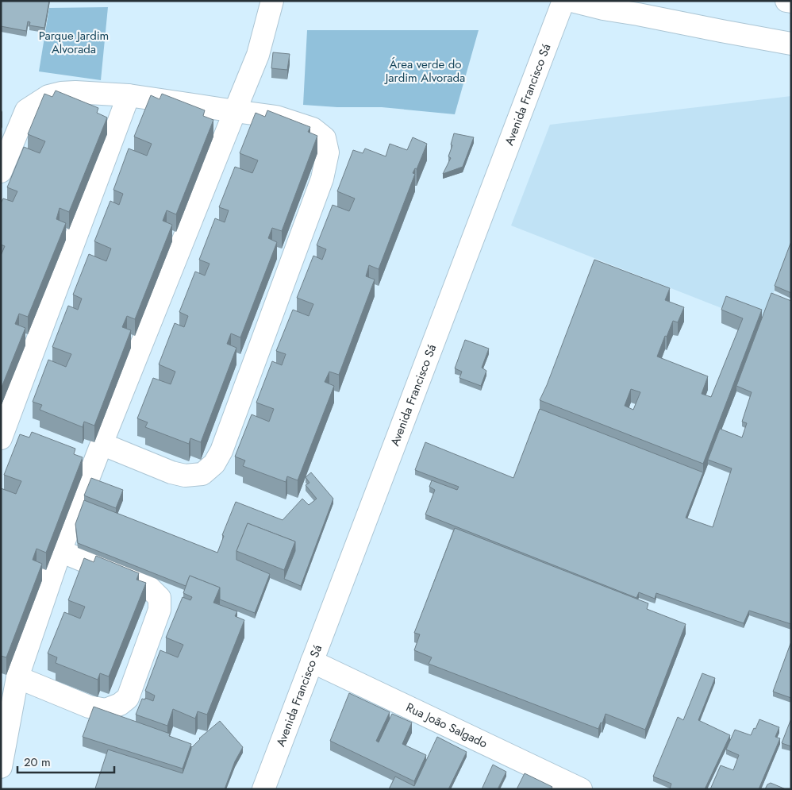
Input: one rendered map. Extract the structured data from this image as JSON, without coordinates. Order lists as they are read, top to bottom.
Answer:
{
  "streets": {
    "street": ["Avenida Francisco Sá", "Rua João Salgado"]
  },
  "crossings": [
    ["Avenida Francisco Sá", "Rua João Salgado"]
  ],
  "parks": ["Parque Jardim Alvorada", "Área verde do Jardim Alvorada"],
  "scale_bar": "20 m"
}
